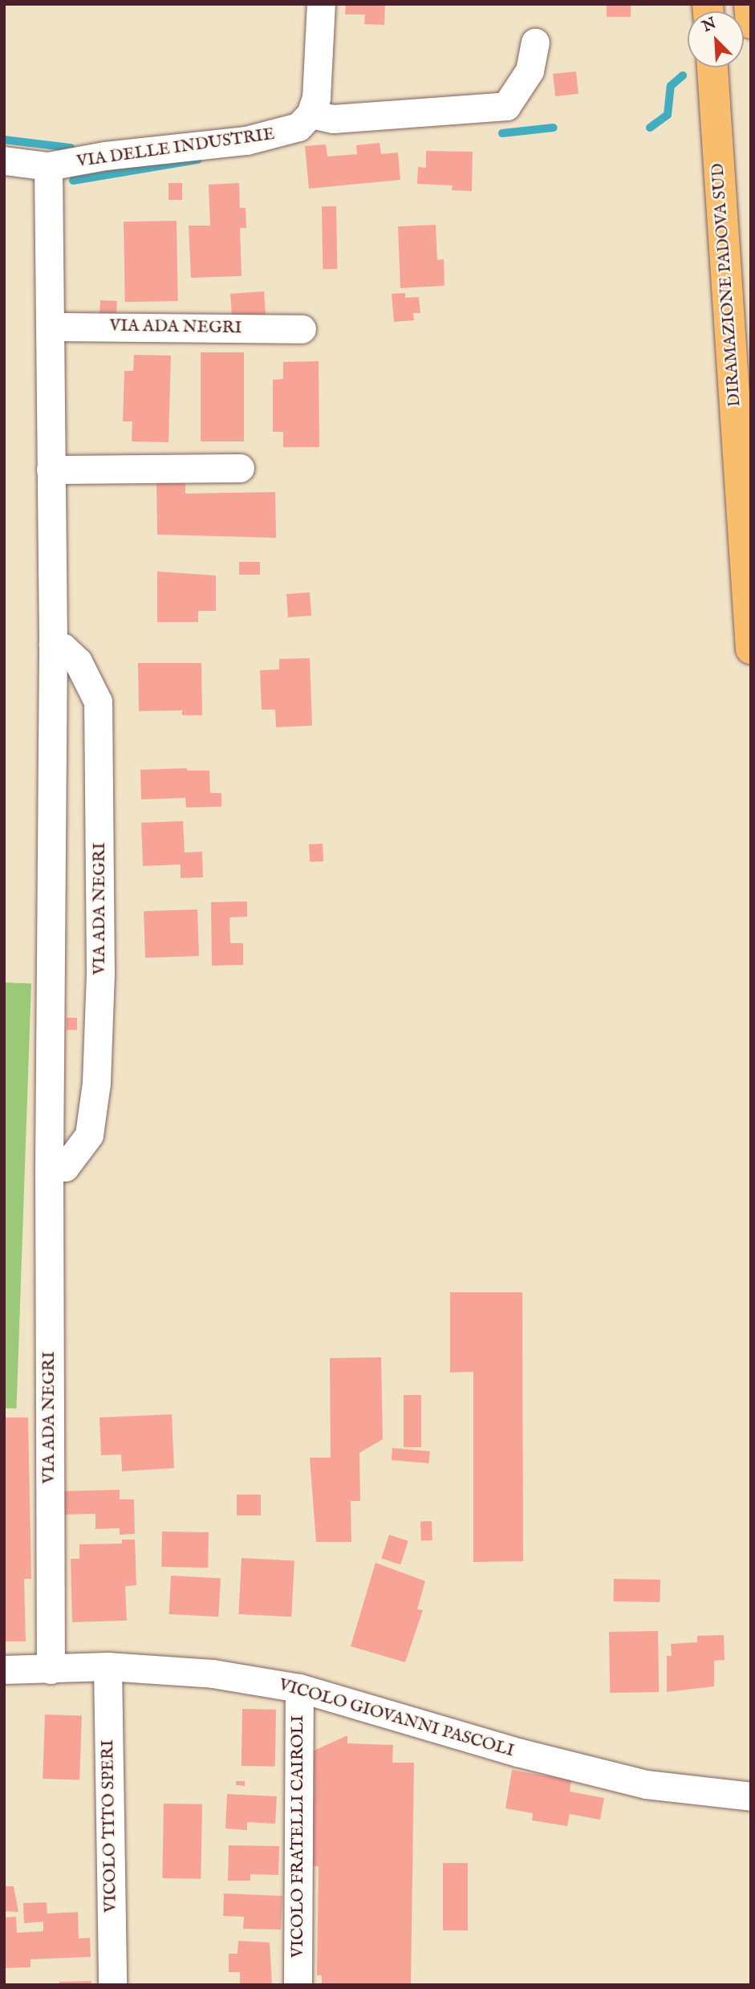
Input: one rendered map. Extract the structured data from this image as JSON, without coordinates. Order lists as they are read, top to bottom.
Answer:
{
  "streets": {
    "highway": ["DIRAMAZIONE PADOVA SUD"],
    "street": [
      "VIA DELLE INDUSTRIE",
      "VIA ADA NEGRI",
      "VICOLO GIOVANNI PASCOLI",
      "VICOLO TITO SPERI",
      "VICOLO FRATELLI CAIROLI"
    ]
  },
  "crossings": [
    ["VIA DELLE INDUSTRIE", "VIA ADA NEGRI"],
    ["VIA ADA NEGRI", "VICOLO GIOVANNI PASCOLI"],
    ["VICOLO GIOVANNI PASCOLI", "VICOLO TITO SPERI"],
    ["VICOLO GIOVANNI PASCOLI", "VICOLO FRATELLI CAIROLI"]
  ],
  "north": "top left"
}
